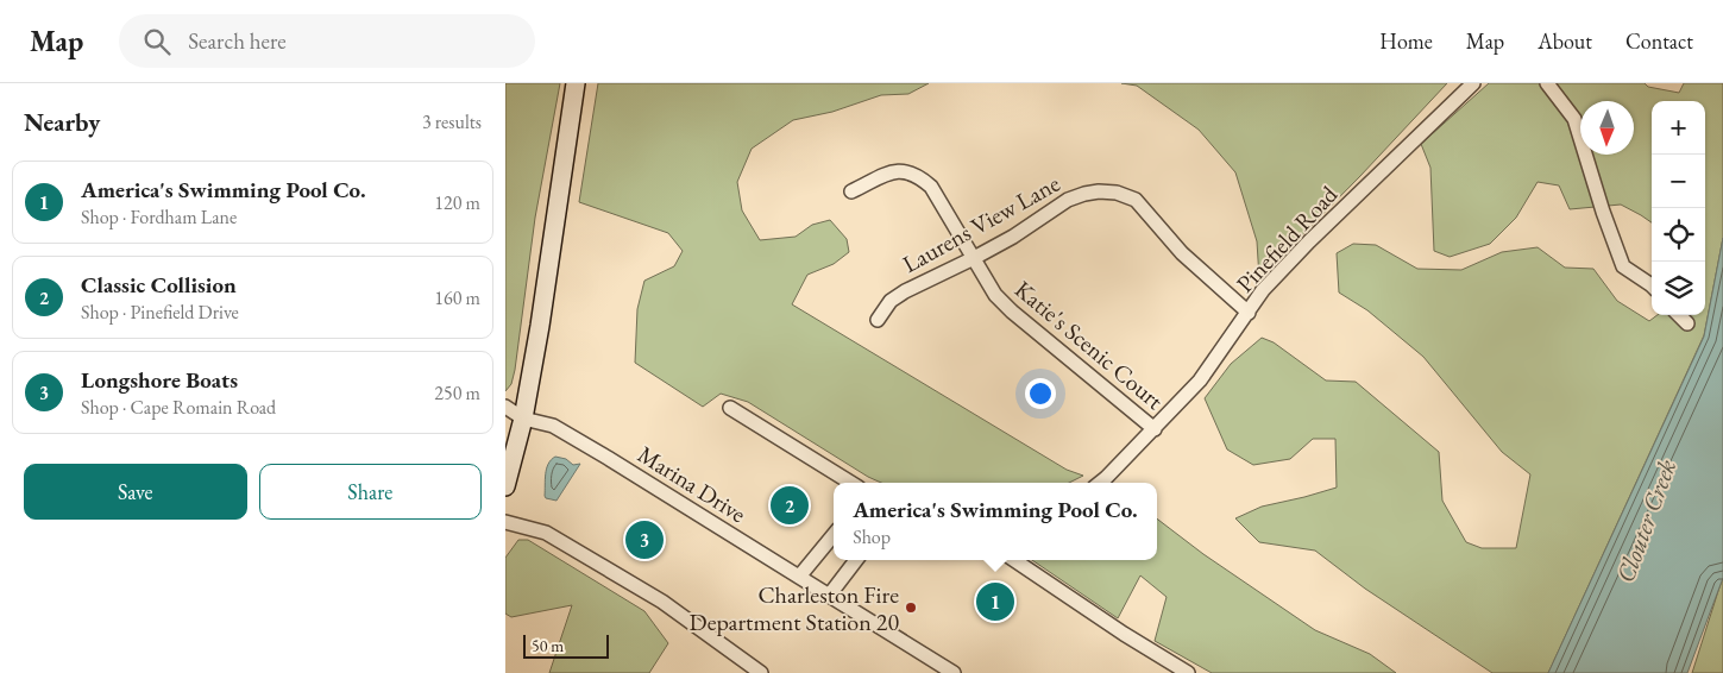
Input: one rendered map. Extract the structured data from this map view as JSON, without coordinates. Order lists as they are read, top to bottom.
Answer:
{
  "streets": {
    "street": [
      "Laurens View Lane",
      "Pinefield Road",
      "Katie's Scenic Court",
      "Marina Drive"
    ]
  },
  "crossings": [
    ["Laurens View Lane", "Pinefield Road"],
    ["Laurens View Lane", "Katie's Scenic Court"],
    ["Pinefield Road", "Katie's Scenic Court"]
  ],
  "water": ["Clouter Creek"],
  "places": ["Charleston Fire Department Station 20"],
  "scale_bar": "50 m",
  "north": "bottom",
  "page": {
    "header": "Map",
    "search": "Search here",
    "nav": [
      "Home",
      "Map",
      "About",
      "Contact"
    ],
    "heading": ["Nearby", "3 results"],
    "map_buttons": ["+", "−"],
    "list": [
      {
        "mark": "1",
        "name": "America's Swimming Pool Co.",
        "note": "Shop · Fordham Lane",
        "value": "120 m"
      },
      {
        "mark": "2",
        "name": "Classic Collision",
        "note": "Shop · Pinefield Drive",
        "value": "160 m"
      },
      {
        "mark": "3",
        "name": "Longshore Boats",
        "note": "Shop · Cape Romain Road",
        "value": "250 m"
      }
    ],
    "buttons": ["Save", "Share"],
    "popup": ["America's Swimming Pool Co.", "Shop"],
    "pins": ["2", "3", "1"],
    "scale": "50 m"
  }
}
